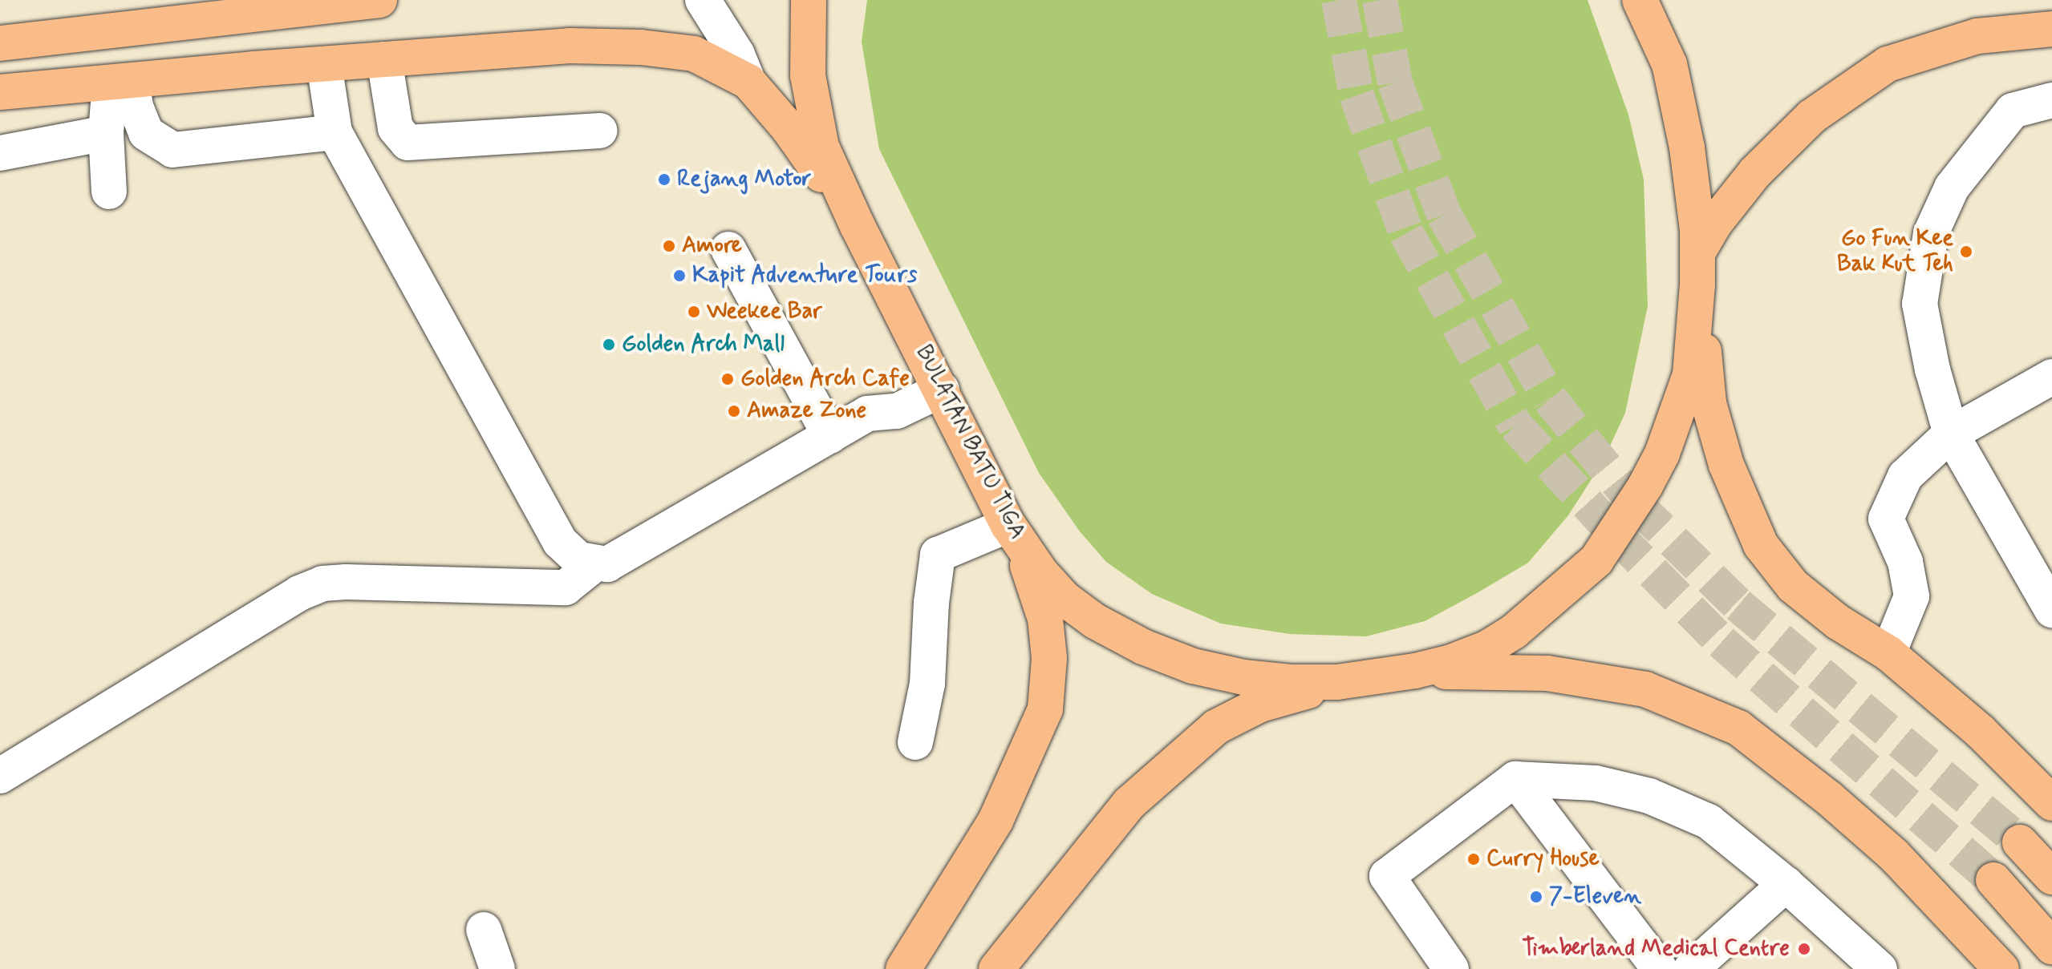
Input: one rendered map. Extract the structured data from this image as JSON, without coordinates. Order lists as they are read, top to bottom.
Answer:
{
  "streets": {
    "main road": ["BULATAN BATU TIGA"]
  },
  "places": [
    "Rejang Motor",
    "Amore",
    "Go Fun Kee Bak Kut Teh",
    "Kapit Adventure Tours",
    "Weekee Bar",
    "Golden Arch Mall",
    "Golden Arch Cafe",
    "Amaze Zone",
    "Curry House",
    "7-Eleven",
    "Timberland Medical Centre"
  ]
}
